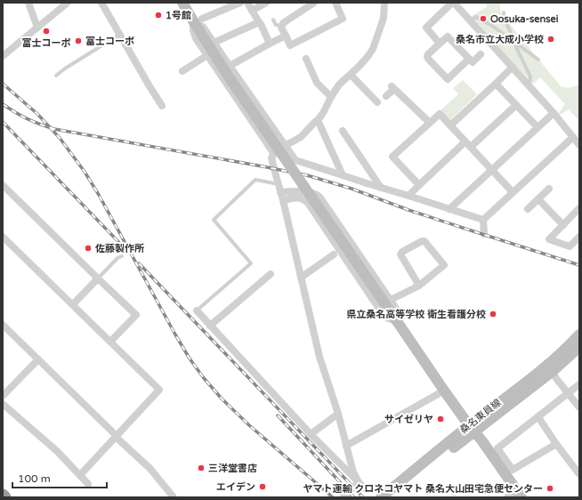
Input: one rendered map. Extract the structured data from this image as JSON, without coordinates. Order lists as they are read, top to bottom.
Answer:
{
  "streets": {
    "street": ["桑名東員線"]
  },
  "places": [
    "1号館",
    "Oosuka-sensei",
    "富士コーポ",
    "桑名市立大成小学校",
    "冨士コーポ",
    "佐藤製作所",
    "県立桑名高等学校 衛生看護分校",
    "サイゼリヤ",
    "三洋堂書店",
    "エイデン",
    "ヤマト運輸 クロネコヤマト 桑名大山田宅急便センター"
  ],
  "scale_bar": "100 m"
}
